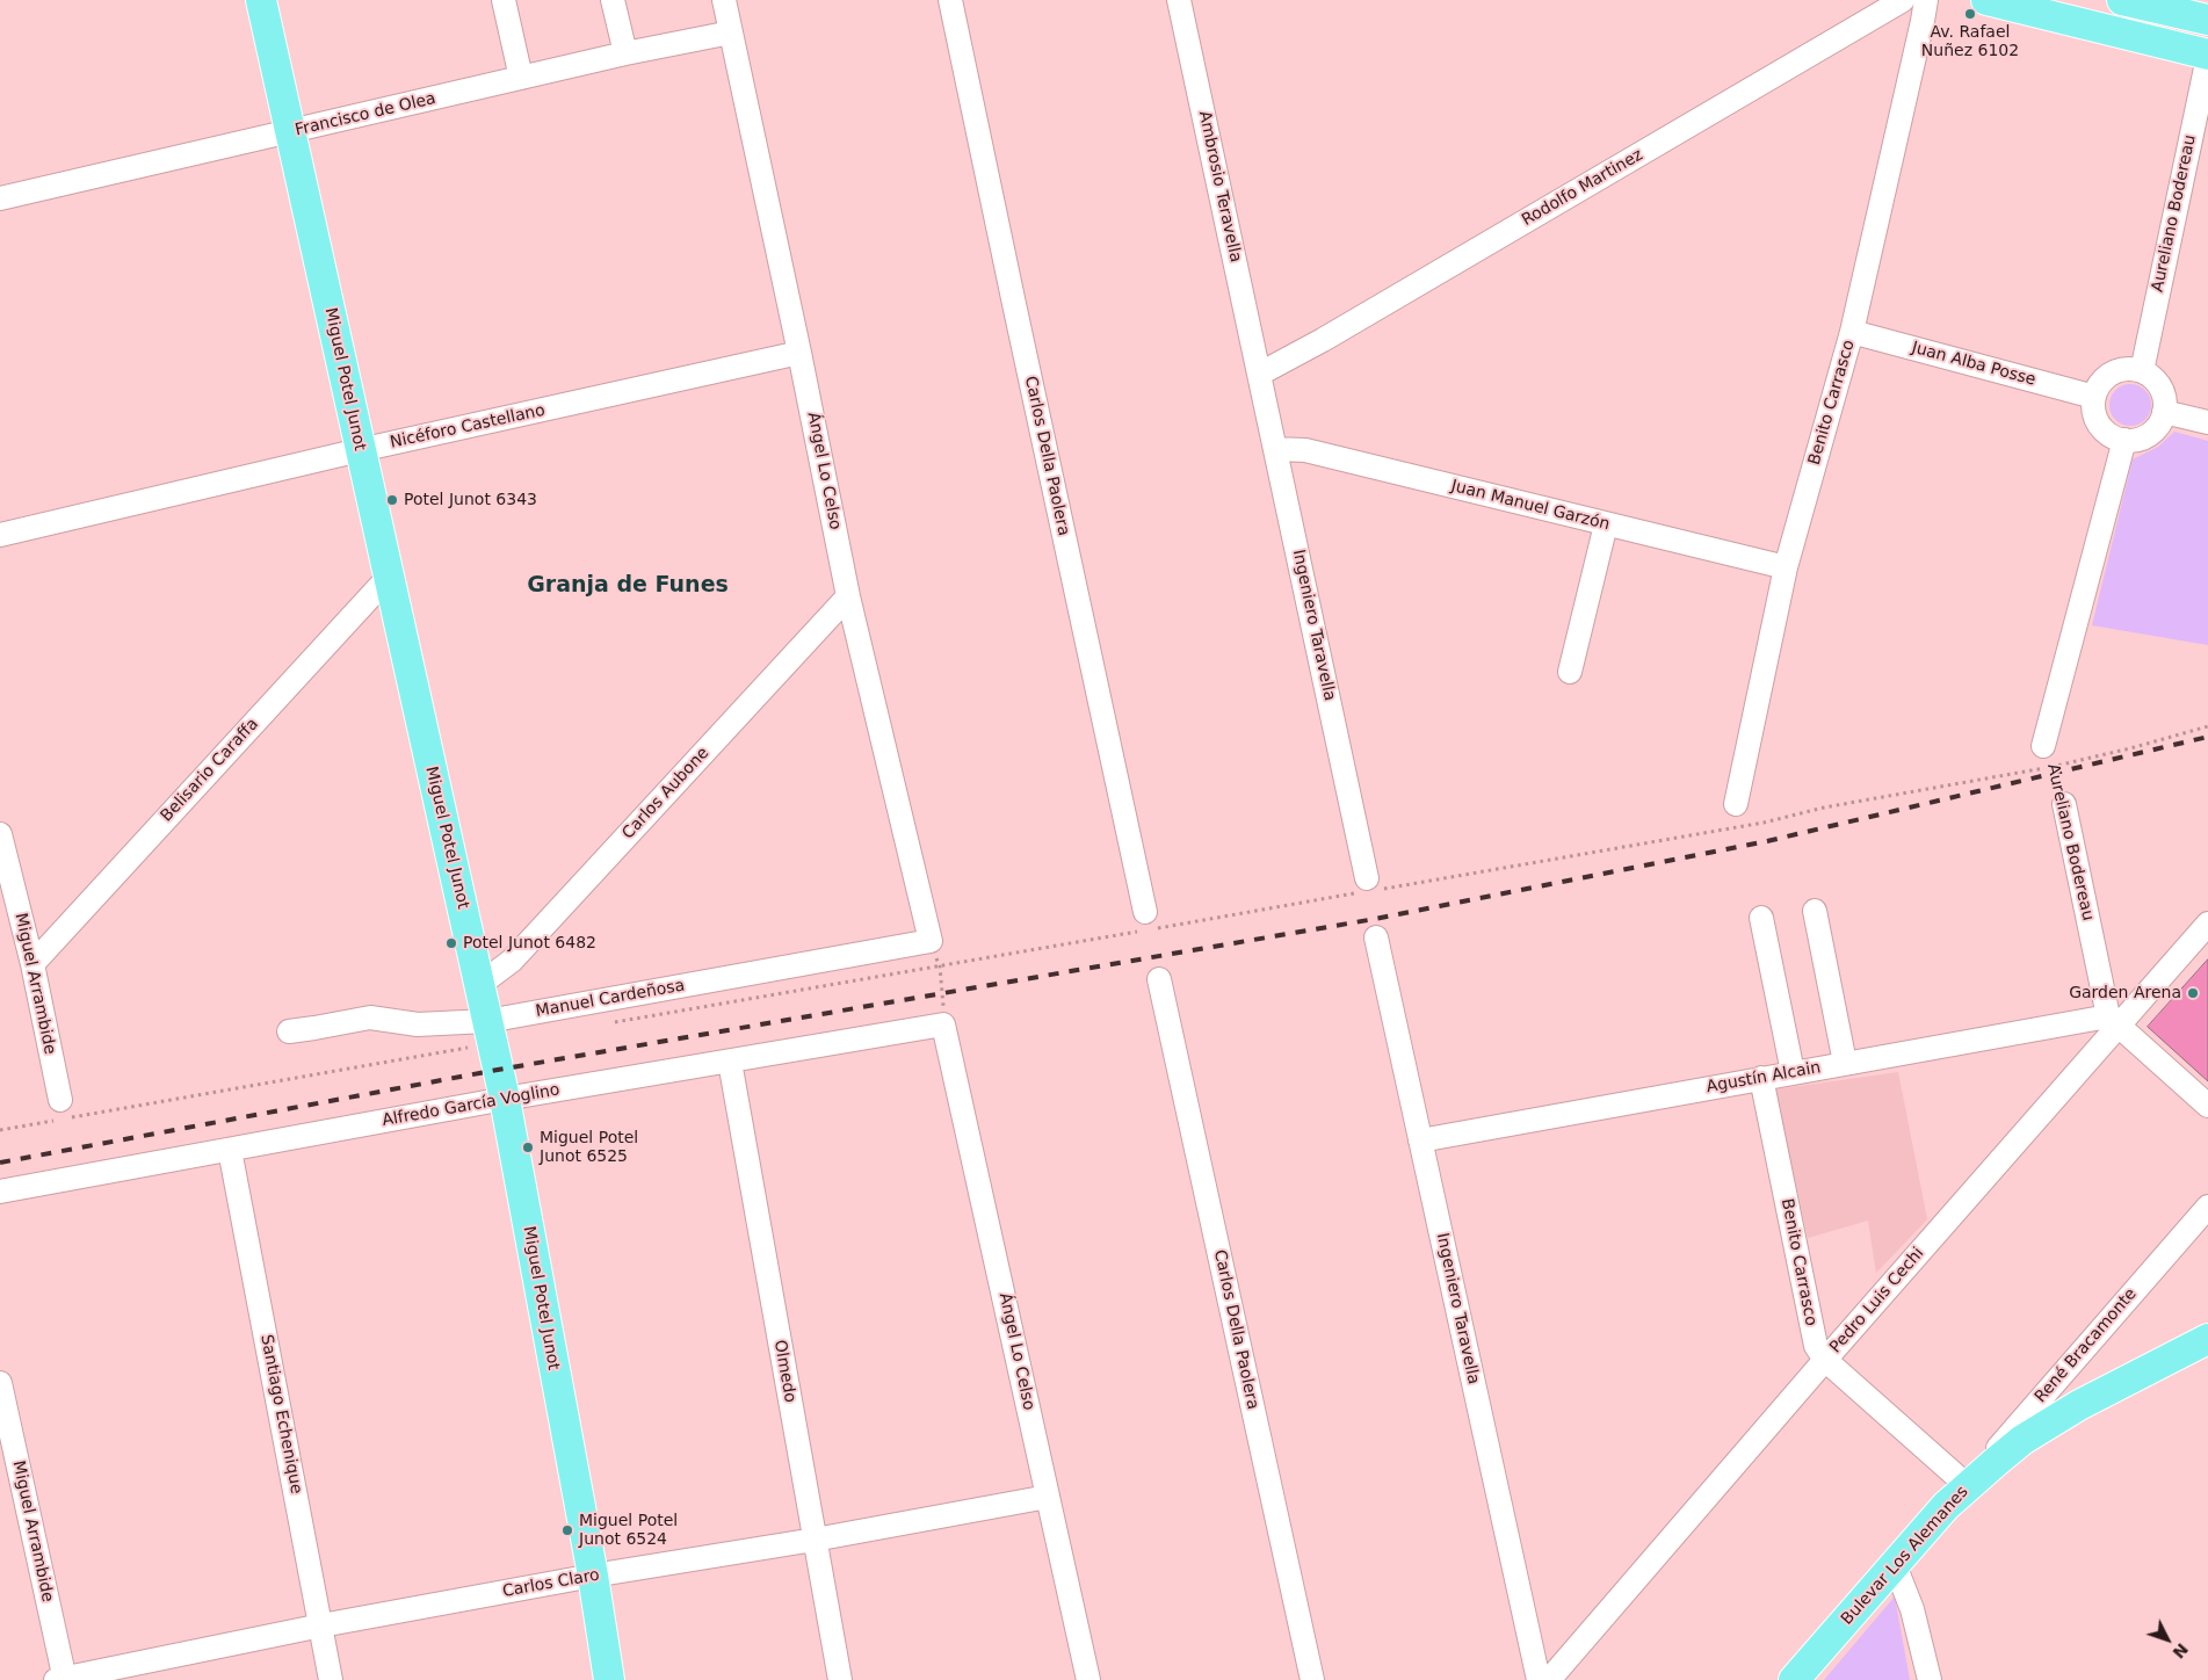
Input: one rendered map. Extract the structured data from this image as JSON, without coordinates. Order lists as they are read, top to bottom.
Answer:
{
  "streets": {
    "main road": ["Miguel Potel Junot", "Bulevar Los Alemanes"],
    "street": [
      "Francisco de Olea",
      "Ambrosio Teravella",
      "Rodolfo Martinez",
      "Aureliano Bodereau",
      "Juan Alba Posse",
      "Benito Carrasco",
      "Nicéforo Castellano",
      "Carlos Della Paolera",
      "Ángel Lo Celso",
      "Juan Manuel Garzón",
      "Ingeniero Taravella",
      "Belisario Caraffa",
      "Carlos Aubone",
      "Miguel Arrambide",
      "Manuel Cardeñosa",
      "Agustín Alcain",
      "Alfredo García Voglino",
      "Pedro Luis Cechi",
      "René Bracamonte",
      "Olmedo",
      "Santiago Echenique",
      "Carlos Claro"
    ]
  },
  "crossings": [
    ["Francisco de Olea", "Miguel Potel Junot"],
    ["Francisco de Olea", "Ángel Lo Celso"],
    ["Ambrosio Teravella", "Rodolfo Martinez"],
    ["Ambrosio Teravella", "Ingeniero Taravella"],
    ["Rodolfo Martinez", "Ingeniero Taravella"],
    ["Aureliano Bodereau", "Juan Alba Posse"],
    ["Aureliano Bodereau", "Agustín Alcain"],
    ["Aureliano Bodereau", "Pedro Luis Cechi"],
    ["Juan Alba Posse", "Benito Carrasco"],
    ["Miguel Potel Junot", "Nicéforo Castellano"],
    ["Miguel Potel Junot", "Belisario Caraffa"],
    ["Miguel Potel Junot", "Carlos Aubone"],
    ["Miguel Potel Junot", "Manuel Cardeñosa"],
    ["Miguel Potel Junot", "Alfredo García Voglino"],
    ["Miguel Potel Junot", "Carlos Claro"],
    ["Benito Carrasco", "Juan Manuel Garzón"],
    ["Benito Carrasco", "Agustín Alcain"],
    ["Benito Carrasco", "Pedro Luis Cechi"],
    ["Benito Carrasco", "René Bracamonte"],
    ["Benito Carrasco", "Bulevar Los Alemanes"],
    ["Nicéforo Castellano", "Ángel Lo Celso"],
    ["Ángel Lo Celso", "Carlos Aubone"],
    ["Ángel Lo Celso", "Manuel Cardeñosa"],
    ["Ángel Lo Celso", "Alfredo García Voglino"],
    ["Ángel Lo Celso", "Carlos Claro"],
    ["Juan Manuel Garzón", "Ingeniero Taravella"],
    ["Ingeniero Taravella", "Agustín Alcain"],
    ["Belisario Caraffa", "Miguel Arrambide"],
    ["Miguel Arrambide", "Carlos Claro"],
    ["Agustín Alcain", "Pedro Luis Cechi"],
    ["Alfredo García Voglino", "Olmedo"],
    ["Alfredo García Voglino", "Santiago Echenique"],
    ["René Bracamonte", "Bulevar Los Alemanes"],
    ["Olmedo", "Carlos Claro"],
    ["Santiago Echenique", "Carlos Claro"]
  ],
  "districts": ["Granja de Funes"],
  "places": [
    "Av. Rafael Nuñez 6102",
    "Potel Junot 6343",
    "Potel Junot 6482",
    "Garden Arena",
    "Miguel Potel Junot 6525",
    "Miguel Potel Junot 6524"
  ],
  "north": "bottom right"
}
